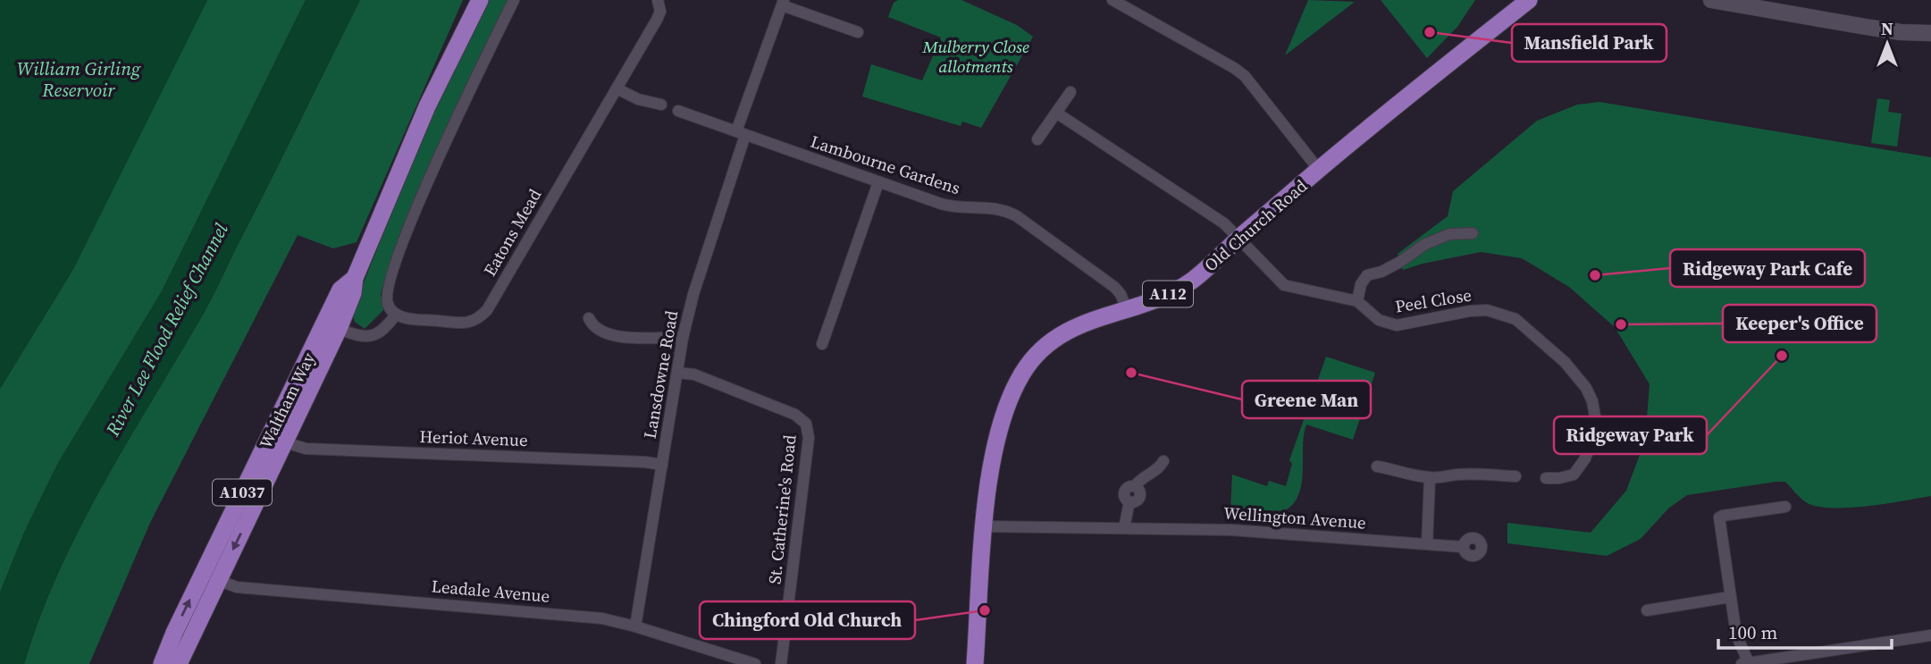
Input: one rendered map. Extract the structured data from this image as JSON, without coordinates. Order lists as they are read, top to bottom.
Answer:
{
  "streets": {
    "main road": [
      "Old Church Road",
      "A112",
      "Waltham Way",
      "A1037"
    ],
    "street": [
      "Lambourne Gardens",
      "Eatons Mead",
      "Peel Close",
      "Lansdowne Road",
      "Heriot Avenue",
      "St. Catherine's Road",
      "Wellington Avenue",
      "Leadale Avenue"
    ]
  },
  "crossings": [
    ["Lambourne Gardens", "Old Church Road"],
    ["Lambourne Gardens", "Lansdowne Road"],
    ["Old Church Road", "Peel Close"],
    ["Old Church Road", "Wellington Avenue"],
    ["Lansdowne Road", "Heriot Avenue"],
    ["Lansdowne Road", "St. Catherine's Road"],
    ["Lansdowne Road", "Leadale Avenue"],
    ["Waltham Way", "Heriot Avenue"],
    ["Waltham Way", "Leadale Avenue"]
  ],
  "water": ["William Girling Reservoir", "River Lee Flood Relief Channel"],
  "parks": ["Mulberry Close allotments"],
  "places": [
    "Mansfield Park",
    "Ridgeway Park Cafe",
    "Keeper's Office",
    "Ridgeway Park",
    "Greene Man",
    "Chingford Old Church"
  ],
  "scale_bar": "100 m",
  "north": "top"
}
